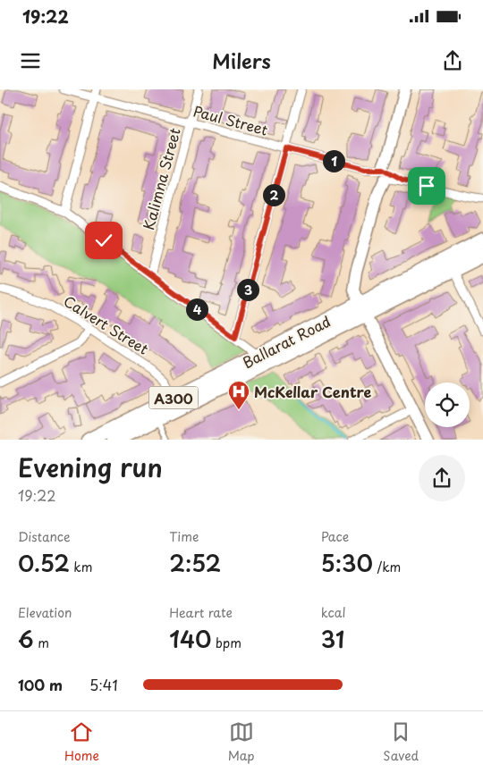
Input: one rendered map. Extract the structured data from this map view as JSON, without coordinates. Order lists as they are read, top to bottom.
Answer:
{
  "streets": {
    "highway": ["Ballarat Road", "A300"],
    "street": ["Paul Street", "Kalimna Street", "Calvert Street"]
  },
  "crossings": [
    ["Paul Street", "Kalimna Street"],
    ["Calvert Street", "Ballarat Road"]
  ],
  "places": {
    "hospital": ["McKellar Centre"]
  },
  "page": {
    "status": "19:22",
    "header": "Milers",
    "pins": [
      "1",
      "2",
      "3",
      "4"
    ],
    "heading": ["Evening run", "19:22"],
    "stats": [
      ["Distance", "0.52 km"],
      ["Time", "2:52"],
      ["Pace", "5:30 /km"],
      ["Elevation", "6 m"],
      ["Heart rate", "140 bpm"],
      ["kcal", "31"]
    ],
    "list": [
      {
        "name": "100 m",
        "note": "5:41"
      }
    ],
    "tabs": ["Home", "Map", "Saved"]
  }
}
